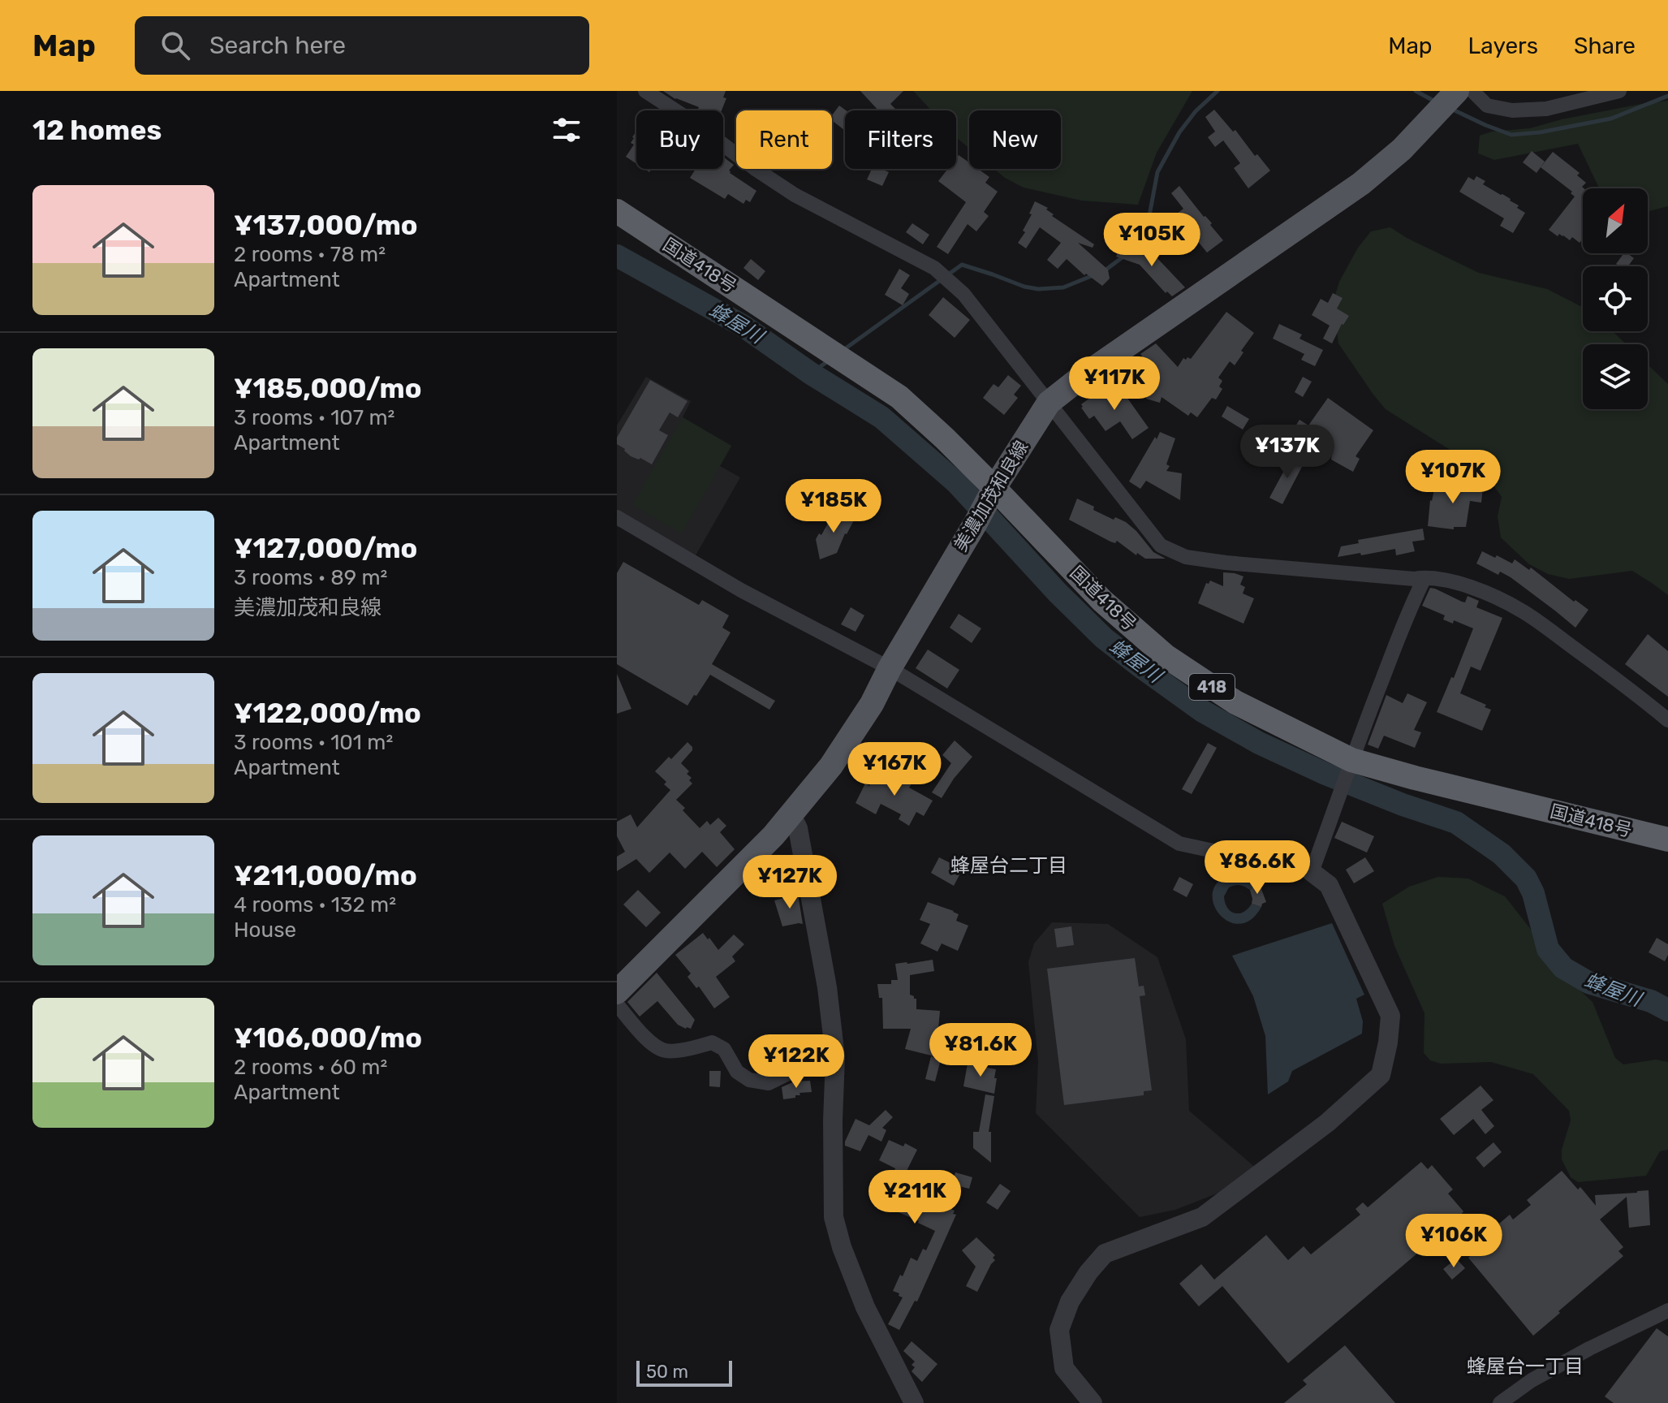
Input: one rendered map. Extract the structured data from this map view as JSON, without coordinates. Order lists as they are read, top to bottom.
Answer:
{
  "streets": {
    "highway": ["国道418号", "418"],
    "main road": ["美濃加茂和良線"]
  },
  "crossings": [
    ["国道418号", "美濃加茂和良線"]
  ],
  "districts": ["蜂屋台二丁目", "蜂屋台一丁目"],
  "water": ["蜂屋川"],
  "scale_bar": "50 m",
  "north": "top right",
  "page": {
    "header": "Map",
    "search": "Search here",
    "nav": ["Map", "Layers", "Share"],
    "heading": "12 homes",
    "chip": [
      "Buy",
      "Rent",
      "Filters",
      "New"
    ],
    "list": [
      {
        "name": "¥137,000/mo",
        "note": "2 rooms · 78 m² · Apartment"
      },
      {
        "name": "¥185,000/mo",
        "note": "3 rooms · 107 m² · Apartment"
      },
      {
        "name": "¥127,000/mo",
        "note": "3 rooms · 89 m² · 美濃加茂和良線"
      },
      {
        "name": "¥122,000/mo",
        "note": "3 rooms · 101 m² · Apartment"
      },
      {
        "name": "¥211,000/mo",
        "note": "4 rooms · 132 m² · House"
      },
      {
        "name": "¥106,000/mo",
        "note": "2 rooms · 60 m² · Apartment"
      }
    ],
    "price": [
      "¥105K",
      "¥117K",
      "¥137K",
      "¥107K",
      "¥185K",
      "¥167K",
      "¥86.6K",
      "¥127K",
      "¥81.6K",
      "¥122K",
      "¥211K",
      "¥106K"
    ],
    "scale": "50 m"
  }
}
